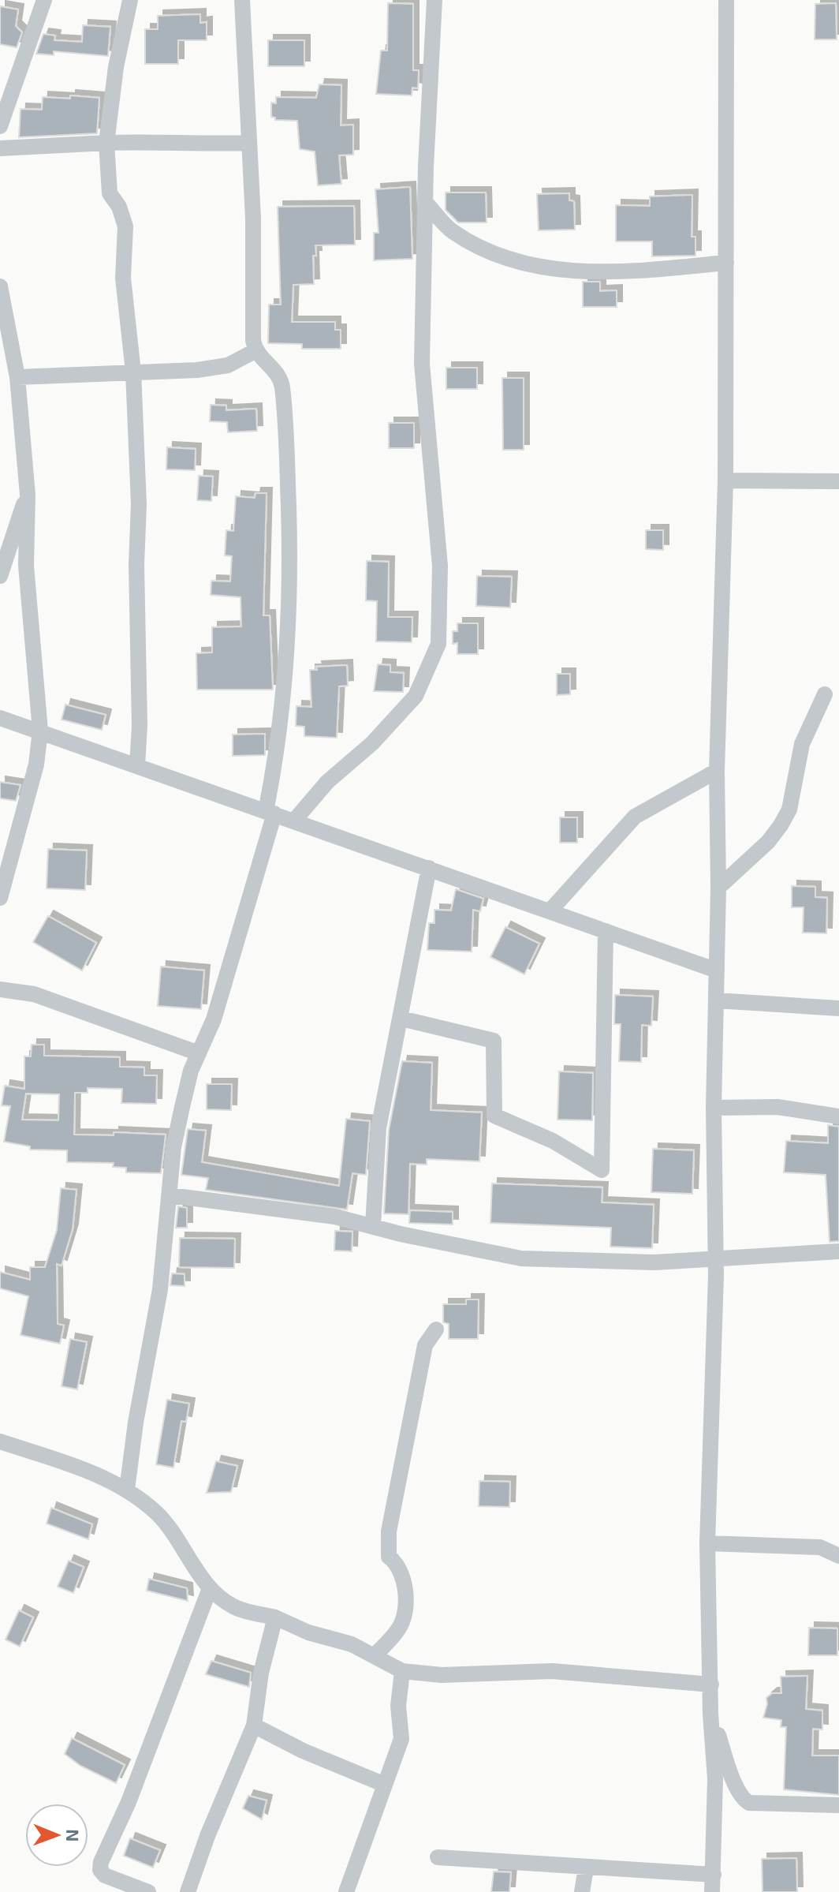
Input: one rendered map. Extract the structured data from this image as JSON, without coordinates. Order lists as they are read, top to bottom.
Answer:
{
  "north": "right"
}
